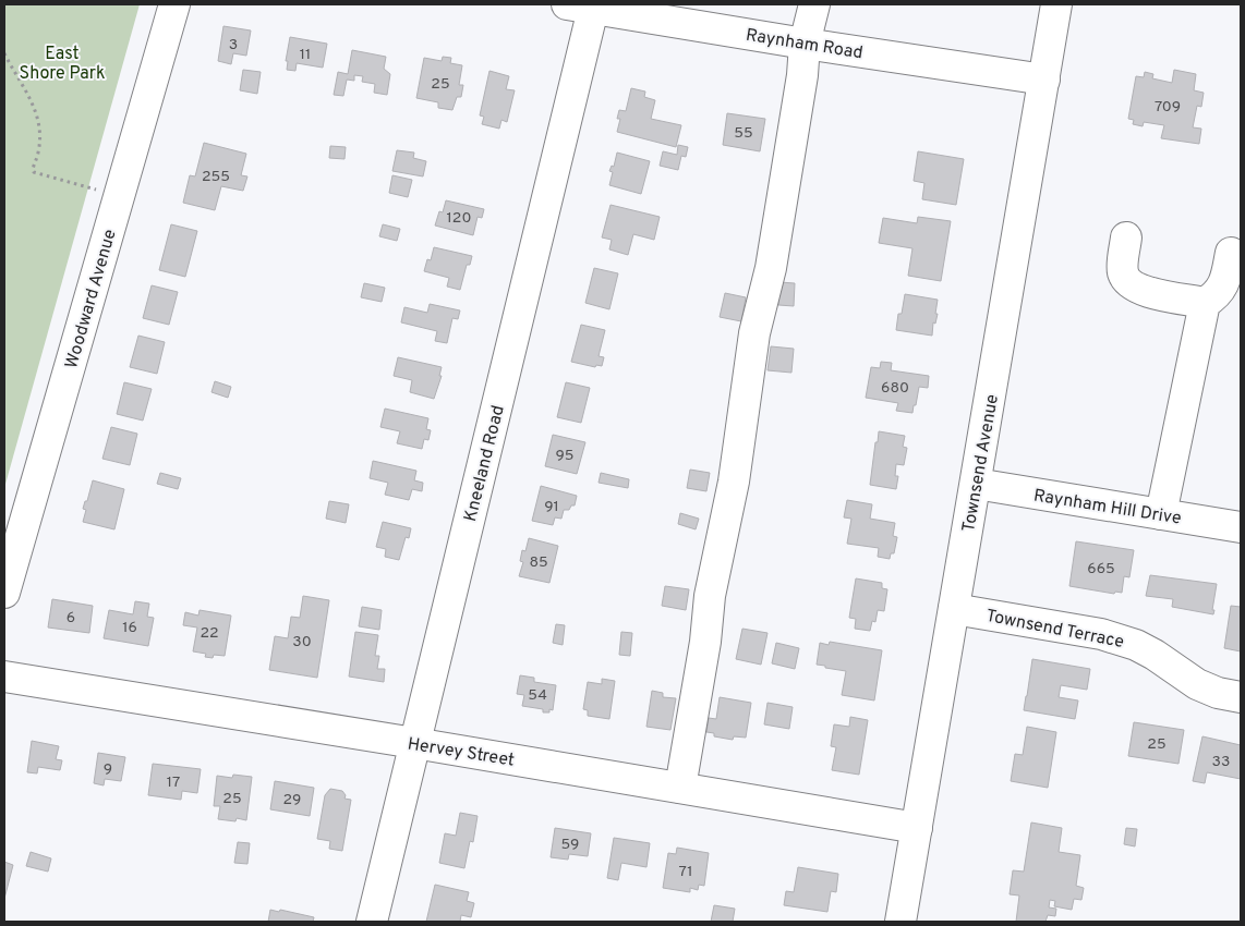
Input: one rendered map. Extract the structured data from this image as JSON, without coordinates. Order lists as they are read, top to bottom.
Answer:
{
  "streets": {
    "street": [
      "Raynham Road",
      "Woodward Avenue",
      "Kneeland Road",
      "Townsend Avenue",
      "Raynham Hill Drive",
      "Townsend Terrace",
      "Hervey Street"
    ]
  },
  "crossings": [
    ["Raynham Road", "Kneeland Road"],
    ["Raynham Road", "Townsend Avenue"],
    ["Kneeland Road", "Hervey Street"],
    ["Townsend Avenue", "Raynham Hill Drive"],
    ["Townsend Avenue", "Townsend Terrace"],
    ["Townsend Avenue", "Hervey Street"]
  ],
  "parks": ["East Shore Park"],
  "house_numbers": [
    "3",
    "11",
    "25",
    "709",
    "55",
    "255",
    "120",
    "680",
    "95",
    "91",
    "85",
    "665",
    "6",
    "16",
    "22",
    "30",
    "54",
    "25",
    "33",
    "9",
    "17",
    "25",
    "29",
    "59",
    "71"
  ]
}
